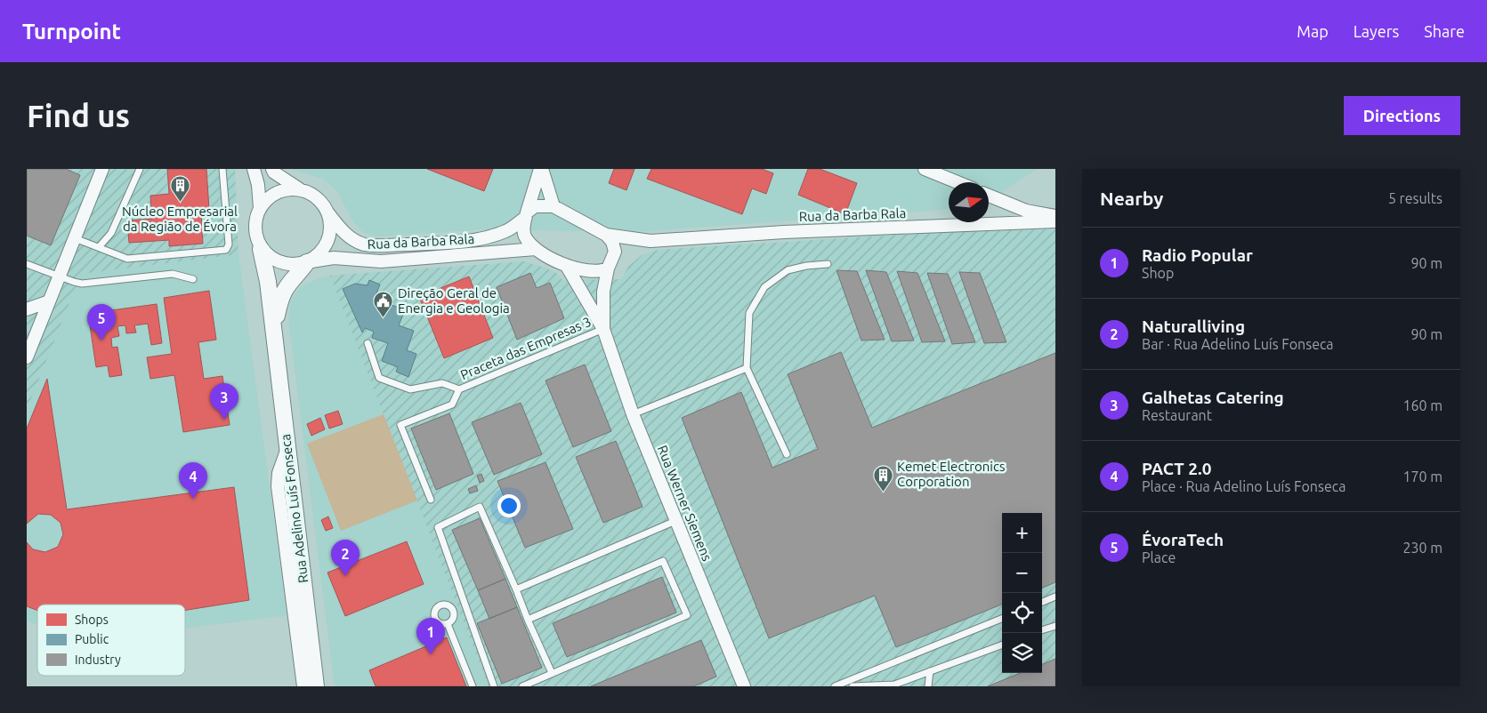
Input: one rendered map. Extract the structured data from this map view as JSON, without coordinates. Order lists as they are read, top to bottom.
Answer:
{
  "streets": {
    "street": ["Rua da Barba Rala", "Rua Werner Siemens", "Rua Adelino Luís Fonseca"],
    "lane": ["Praceta das Empresas 3"]
  },
  "crossings": [
    ["Rua da Barba Rala", "Rua Werner Siemens"],
    ["Rua da Barba Rala", "Rua Adelino Luís Fonseca"],
    ["Praceta das Empresas 3", "Rua Werner Siemens"]
  ],
  "places": {
    "building": ["Núcleo Empresarial da Região de Évora", "Kemet Electronics Corporation"],
    "public building": ["Direção Geral de Energia e Geologia"]
  },
  "legend": ["Shops", "Public", "Industry"],
  "north": "right",
  "page": {
    "header": "Turnpoint",
    "nav": ["Map", "Layers", "Share"],
    "buttons": "Directions",
    "title": "Find us",
    "heading": ["Nearby", "5 results"],
    "list": [
      {
        "mark": "1",
        "name": "Radio Popular",
        "note": "Shop",
        "value": "90 m"
      },
      {
        "mark": "2",
        "name": "Naturalliving",
        "note": "Bar · Rua Adelino Luís Fonseca",
        "value": "90 m"
      },
      {
        "mark": "3",
        "name": "Galhetas Catering",
        "note": "Restaurant",
        "value": "160 m"
      },
      {
        "mark": "4",
        "name": "PACT 2.0",
        "note": "Place · Rua Adelino Luís Fonseca",
        "value": "170 m"
      },
      {
        "mark": "5",
        "name": "ÉvoraTech",
        "note": "Place",
        "value": "230 m"
      }
    ],
    "pins": [
      "5",
      "3",
      "4",
      "2",
      "1"
    ],
    "map_buttons": ["+", "−"]
  }
}
